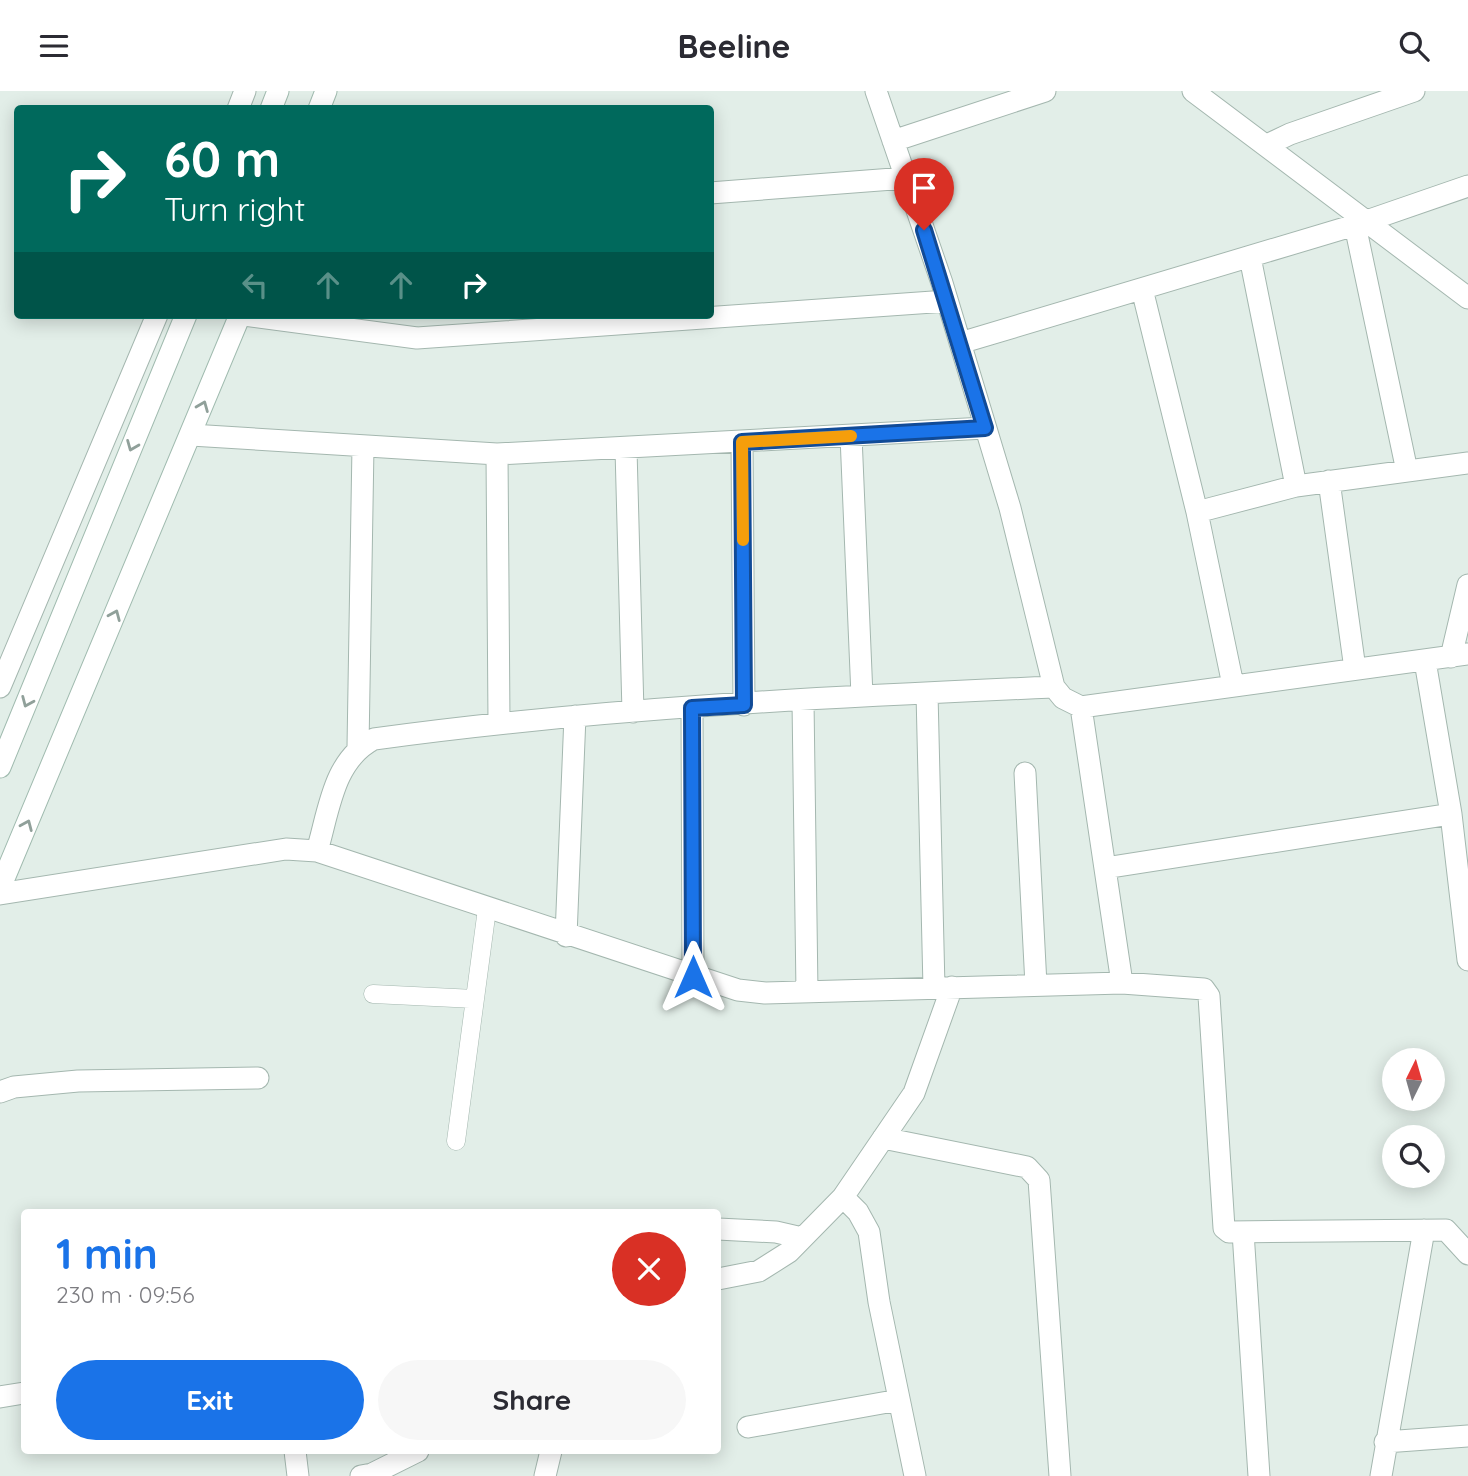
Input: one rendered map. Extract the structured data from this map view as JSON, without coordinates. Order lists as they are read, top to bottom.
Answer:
{
  "north": "top",
  "page": {
    "header": "Beeline",
    "turn": ["60 m", "Turn right"],
    "heading": ["1 min", "230 m · 09:56"],
    "buttons": ["Exit", "Share"]
  }
}
